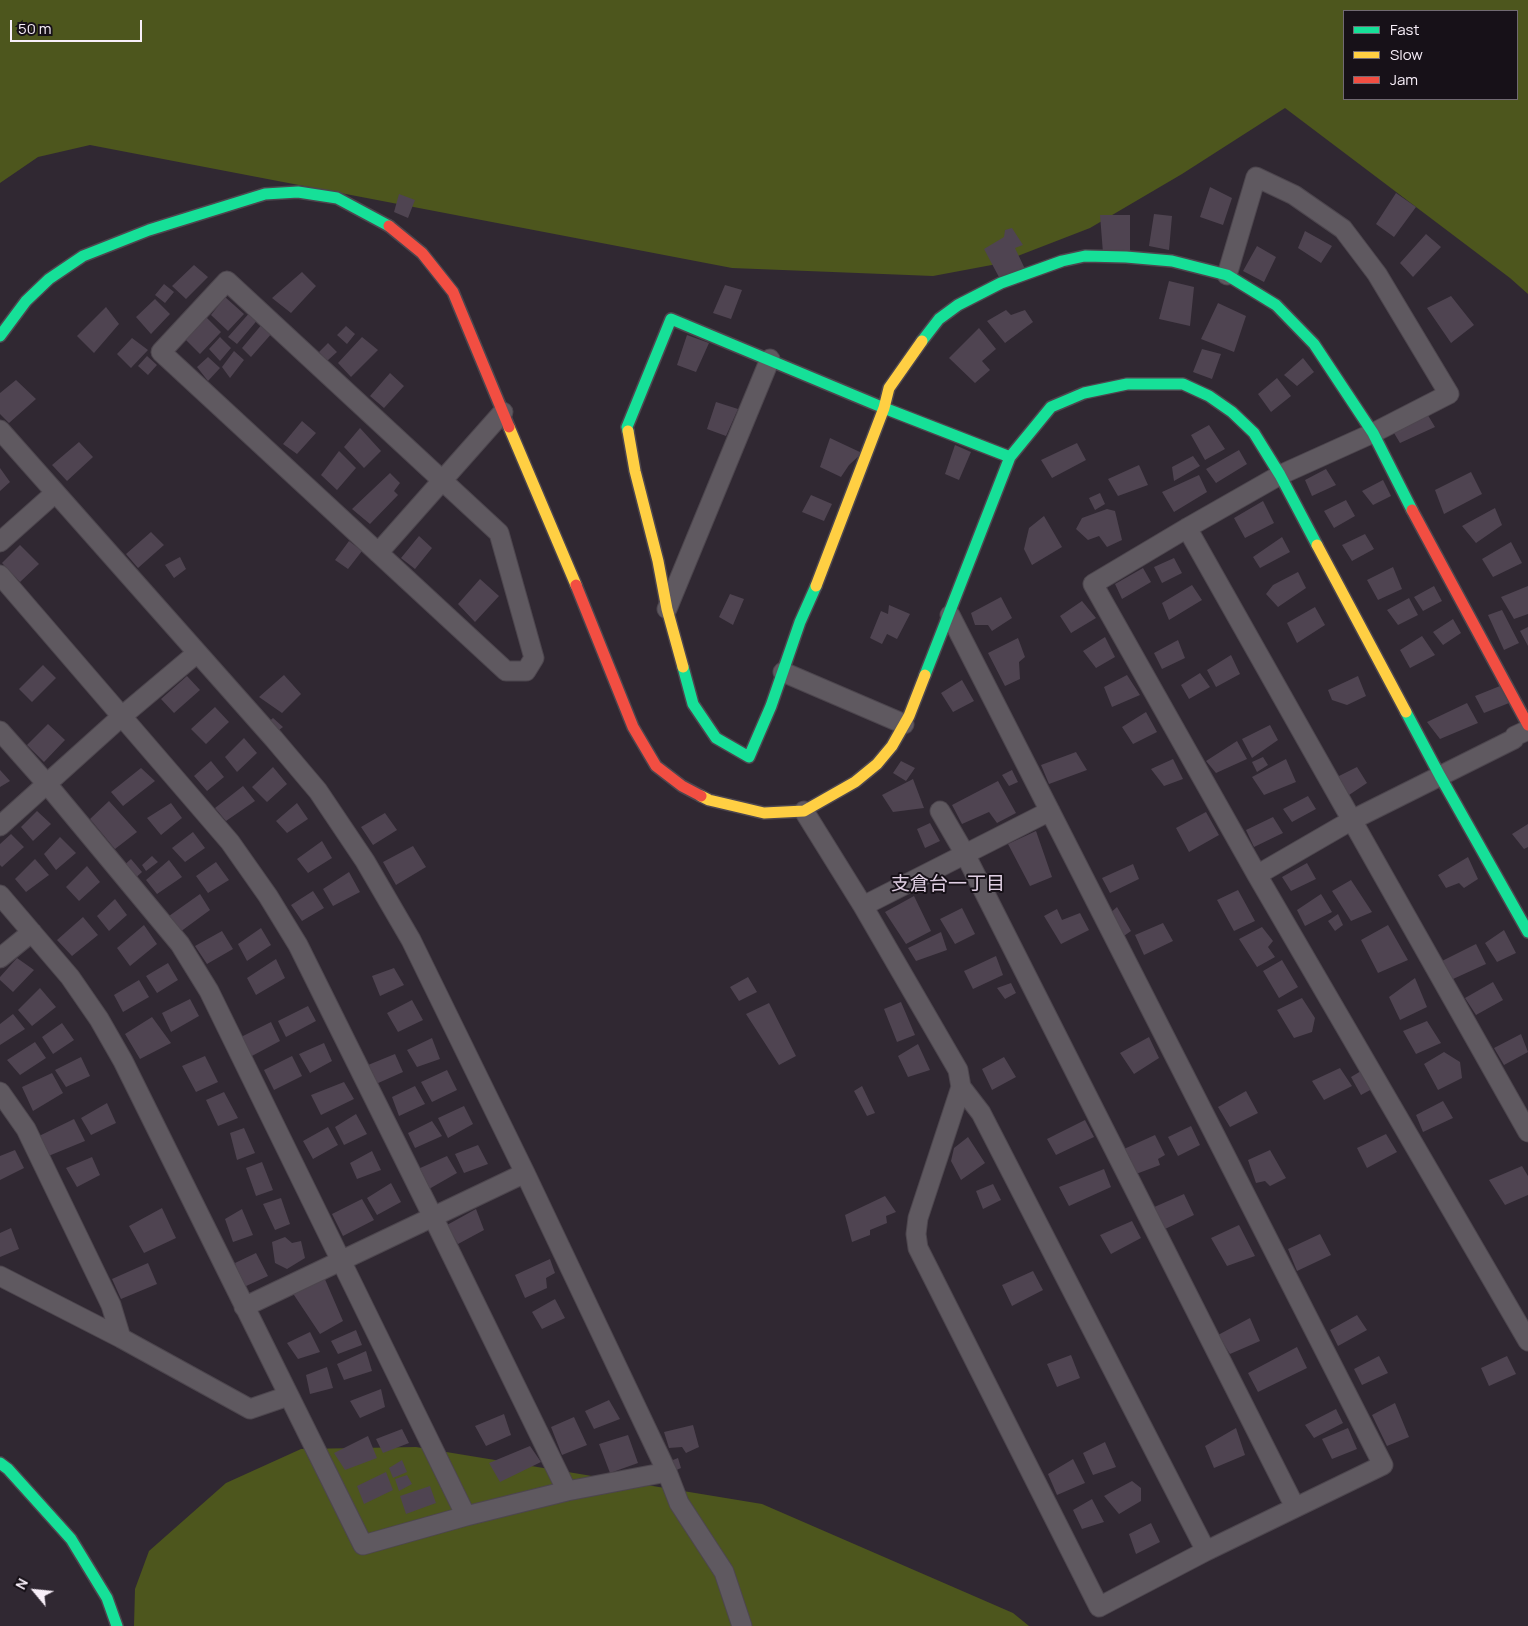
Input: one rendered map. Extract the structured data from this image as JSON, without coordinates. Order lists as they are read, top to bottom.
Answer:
{
  "districts": ["支倉台一丁目"],
  "legend": ["Fast", "Slow", "Jam"],
  "scale_bar": "50 m",
  "north": "top left"
}
